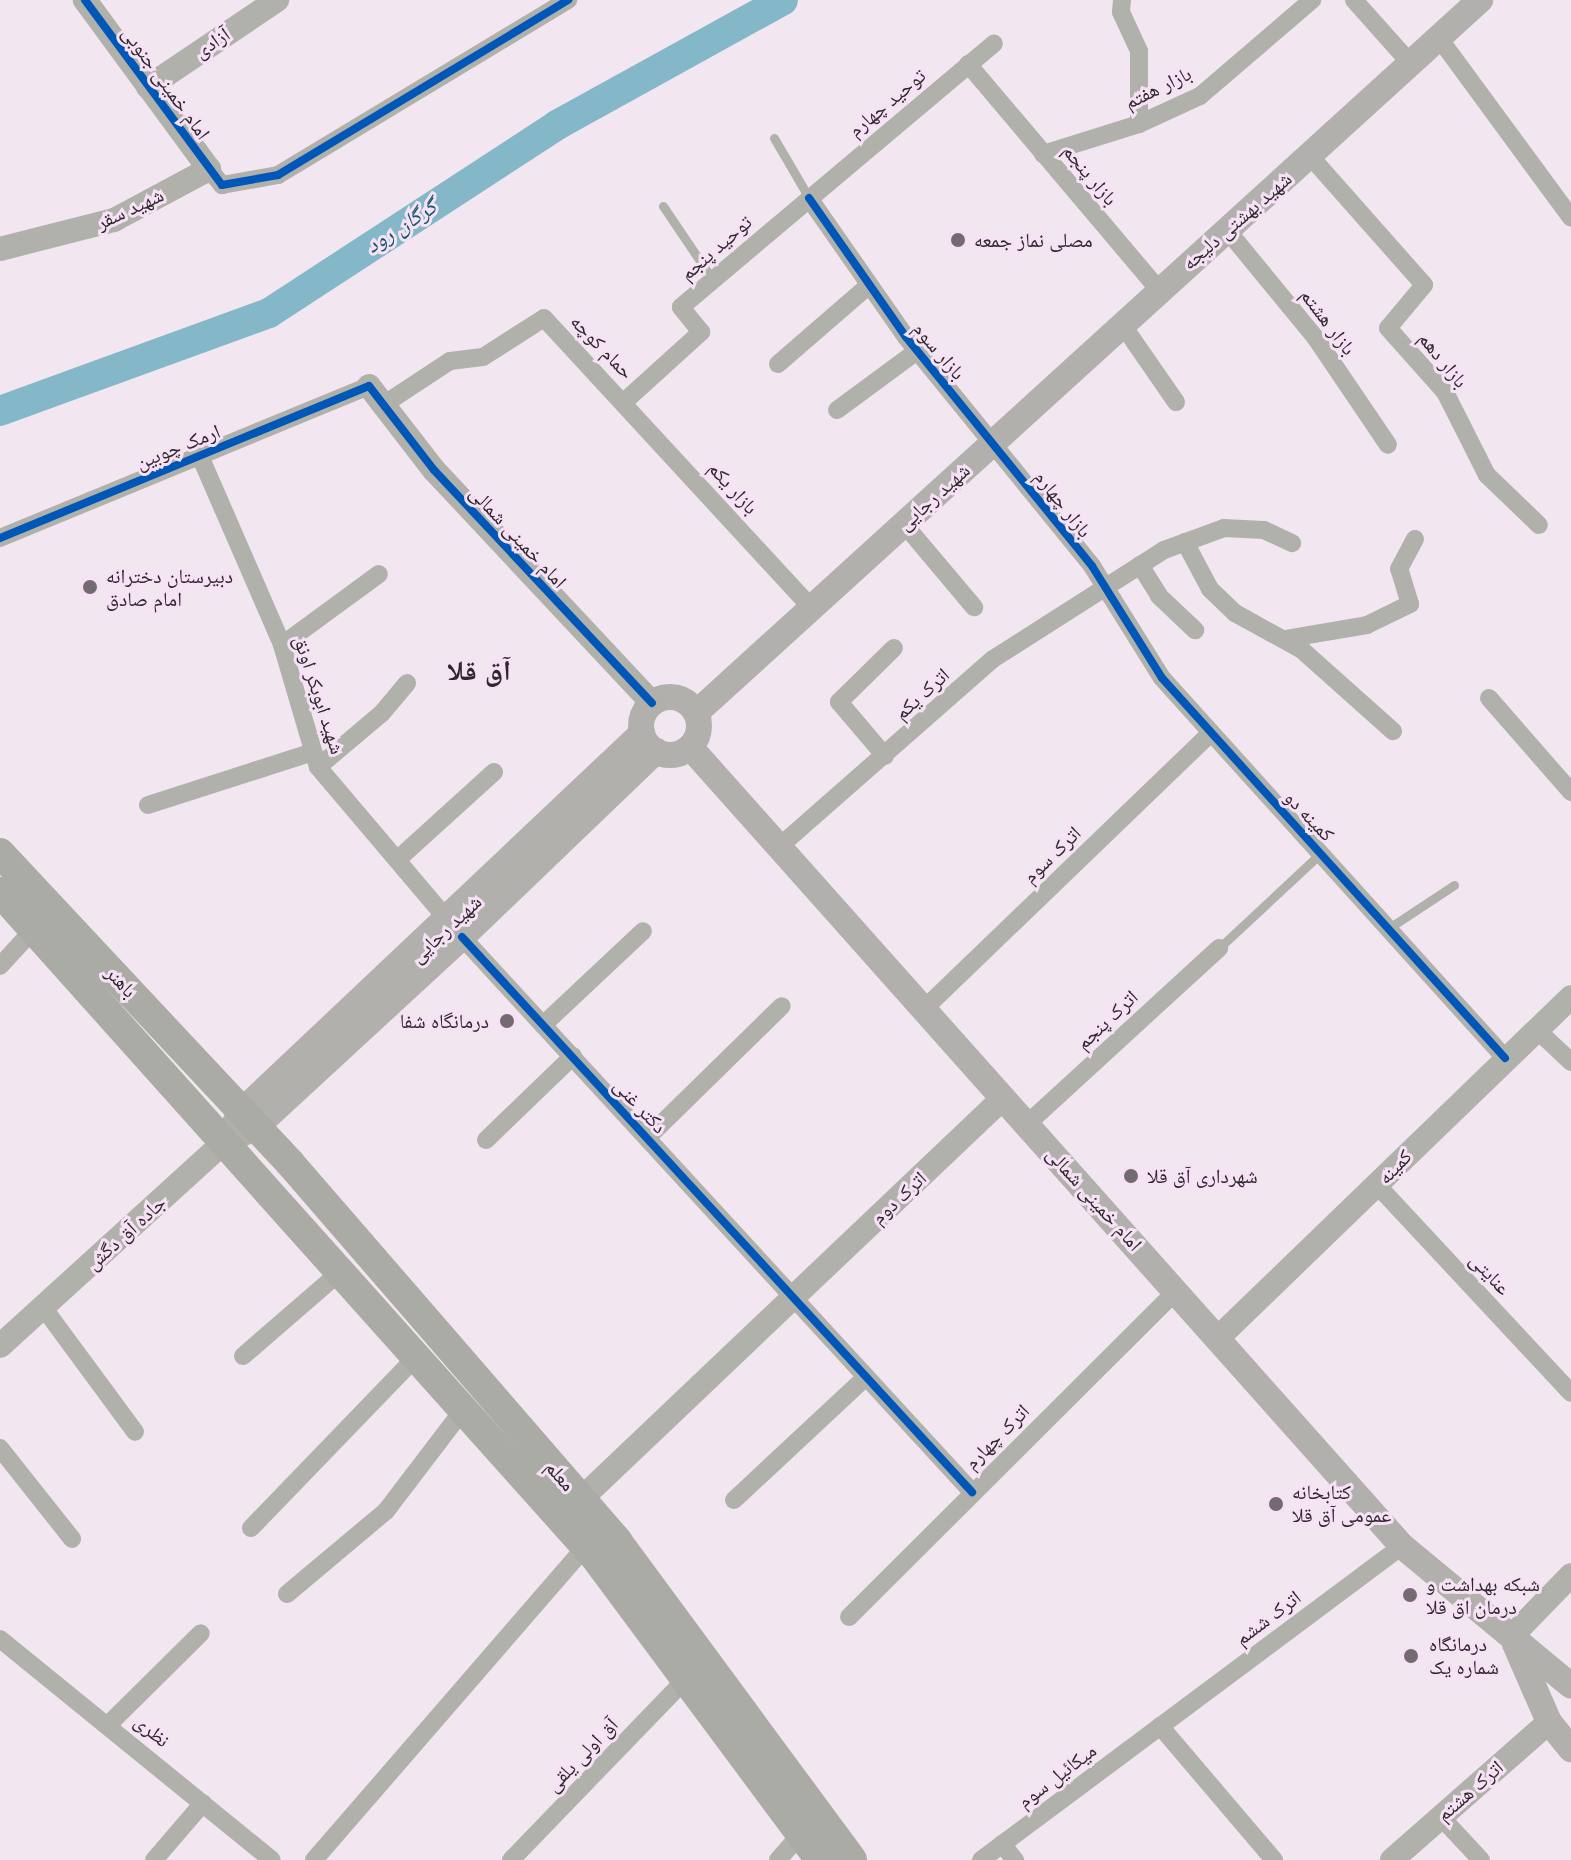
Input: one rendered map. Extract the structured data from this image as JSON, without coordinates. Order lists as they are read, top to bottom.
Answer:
{
  "streets": {
    "main road": [
      "شهید بهشتی دلیجه",
      "شهید رجایی",
      "امام خمینی شمالی",
      "باهنر",
      "معلم"
    ],
    "street": [
      "آزادی",
      "امام خمینی جنوبی",
      "بازار هفتم",
      "توحید چهارم",
      "بازار پنجم",
      "شهید سقر",
      "توحید پنجم",
      "بازار هشتم",
      "حمام کوچه",
      "بازار سوم",
      "بازار دهم",
      "ارمک چوبین",
      "بازار یکم",
      "بازار چهارم",
      "اترک یکم",
      "شهید ابوبکر اونق",
      "کمینه دو",
      "اترک سوم",
      "اترک پنجم",
      "دکتر غنی",
      "کمینه",
      "اترک دوم",
      "جاده آق دگش",
      "عنایتی",
      "اترک چهارم",
      "اترک ششم",
      "نظری",
      "آق اولی یلقی",
      "میکائیل سوم",
      "اترک هشتم"
    ]
  },
  "crossings": [
    ["آزادی", "امام خمینی جنوبی"],
    ["امام خمینی جنوبی", "شهید سقر"],
    ["بازار هفتم", "بازار پنجم"],
    ["توحید چهارم", "بازار پنجم"],
    ["توحید چهارم", "توحید پنجم"],
    ["توحید چهارم", "بازار سوم"],
    ["بازار پنجم", "شهید بهشتی دلیجه"],
    ["شهید بهشتی دلیجه", "بازار هشتم"],
    ["شهید بهشتی دلیجه", "بازار سوم"],
    ["شهید بهشتی دلیجه", "بازار دهم"],
    ["شهید بهشتی دلیجه", "شهید رجایی"],
    ["شهید بهشتی دلیجه", "بازار چهارم"],
    ["توحید پنجم", "حمام کوچه"],
    ["توحید پنجم", "بازار سوم"],
    ["توحید پنجم", "بازار یکم"],
    ["حمام کوچه", "ارمک چوبین"],
    ["حمام کوچه", "بازار یکم"],
    ["حمام کوچه", "امام خمینی شمالی"],
    ["بازار سوم", "شهید رجایی"],
    ["بازار سوم", "بازار چهارم"],
    ["ارمک چوبین", "امام خمینی شمالی"],
    ["ارمک چوبین", "شهید ابوبکر اونق"],
    ["بازار یکم", "شهید رجایی"],
    ["شهید رجایی", "بازار چهارم"],
    ["شهید رجایی", "امام خمینی شمالی"],
    ["شهید رجایی", "شهید ابوبکر اونق"],
    ["شهید رجایی", "باهنر"],
    ["شهید رجایی", "دکتر غنی"],
    ["شهید رجایی", "جاده آق دگش"],
    ["شهید رجایی", "معلم"],
    ["بازار چهارم", "اترک یکم"],
    ["بازار چهارم", "کمینه دو"],
    ["امام خمینی شمالی", "اترک یکم"],
    ["امام خمینی شمالی", "اترک سوم"],
    ["امام خمینی شمالی", "اترک پنجم"],
    ["امام خمینی شمالی", "کمینه"],
    ["امام خمینی شمالی", "اترک دوم"],
    ["امام خمینی شمالی", "اترک چهارم"],
    ["امام خمینی شمالی", "اترک ششم"],
    ["امام خمینی شمالی", "اترک هشتم"],
    ["اترک یکم", "کمینه دو"],
    ["شهید ابوبکر اونق", "دکتر غنی"],
    ["کمینه دو", "اترک سوم"],
    ["کمینه دو", "کمینه"],
    ["باهنر", "جاده آق دگش"],
    ["باهنر", "معلم"],
    ["دکتر غنی", "اترک دوم"],
    ["دکتر غنی", "اترک چهارم"],
    ["کمینه", "عنایتی"],
    ["اترک دوم", "معلم"],
    ["جاده آق دگش", "معلم"],
    ["معلم", "آق اولی یلقی"],
    ["اترک ششم", "میکائیل سوم"]
  ],
  "districts": ["آق قلا"],
  "water": ["گرگان رود"],
  "places": [
    "مصلی نماز جمعه",
    "دبیرستان دخترانه امام صادق",
    "درمانگاه شفا",
    "شهرداری آق قلا",
    "کتابخانه عمومی آق قلا",
    "شبکه بهداشت و درمان اق قلا",
    "درمانگاه شماره یک"
  ]
}
